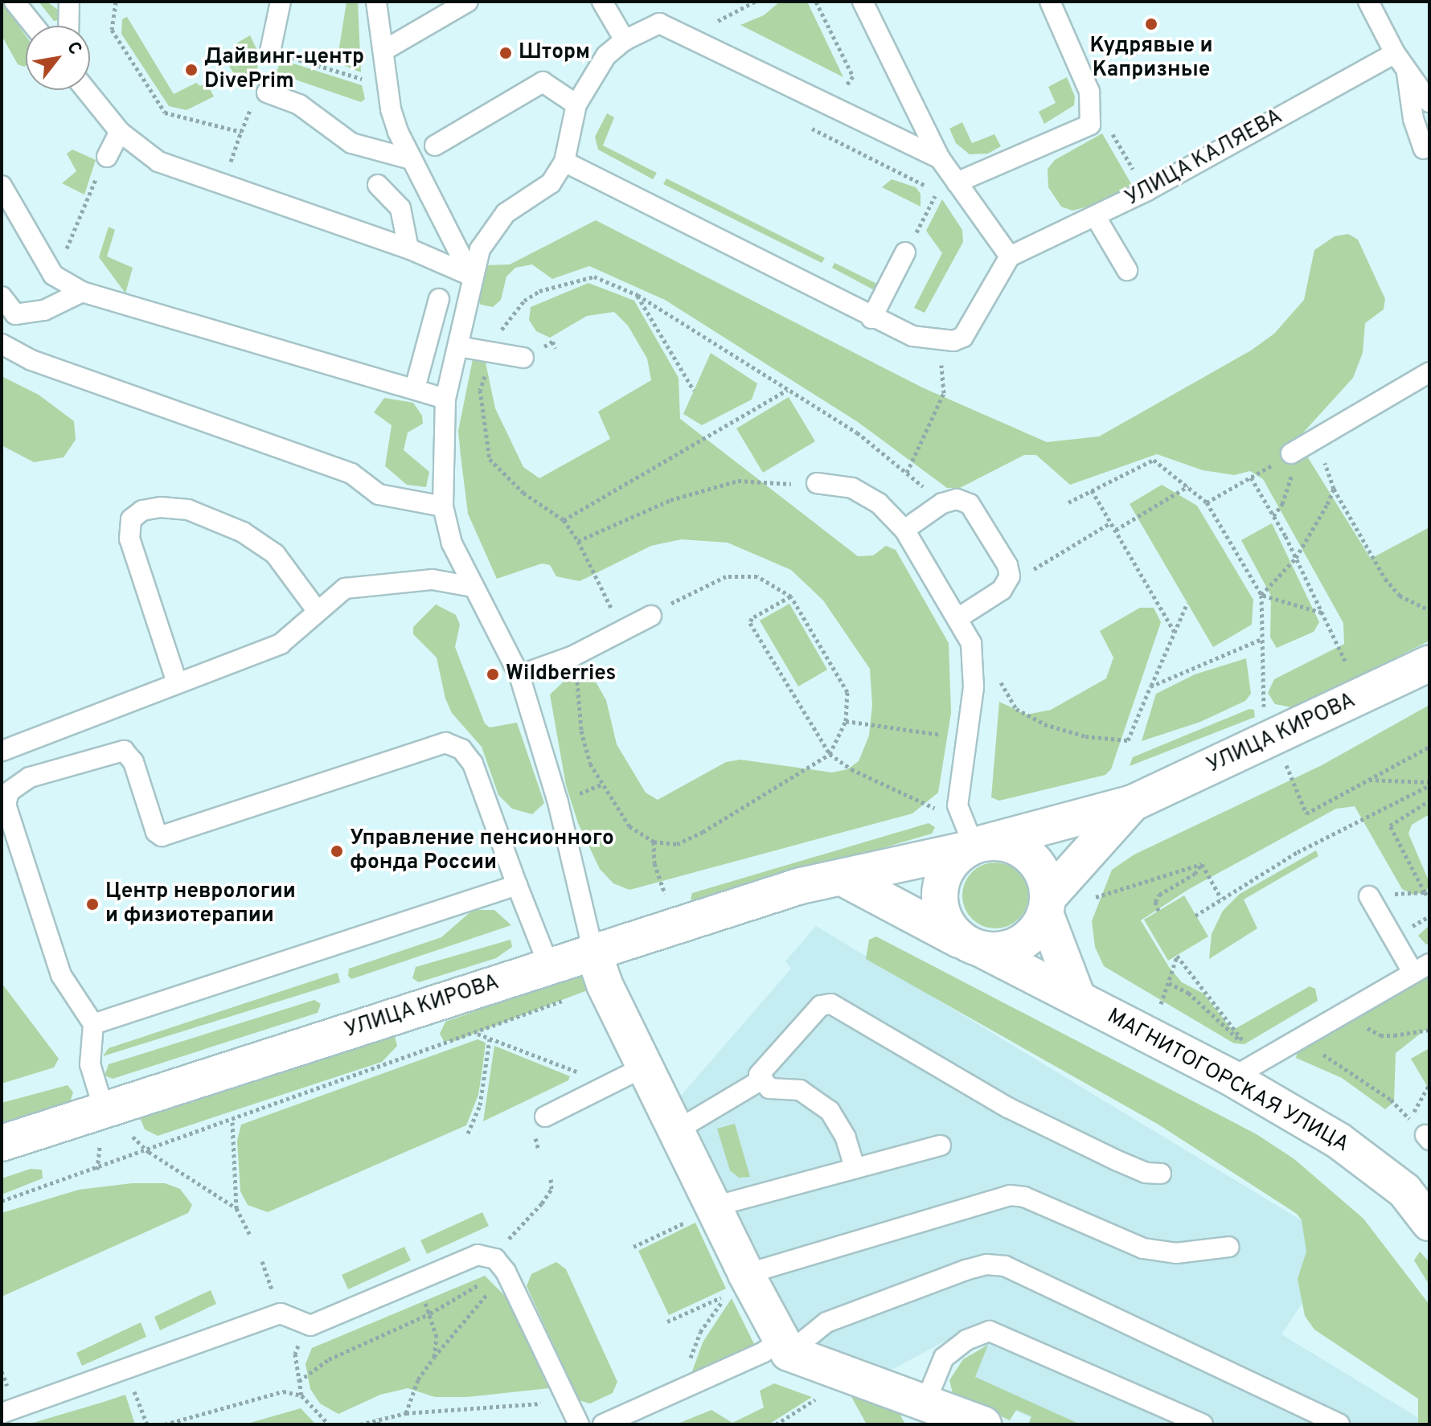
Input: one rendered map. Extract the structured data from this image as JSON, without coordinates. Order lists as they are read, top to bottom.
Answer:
{
  "streets": {
    "main road": ["УЛИЦА КИРОВА", "МАГНИТОГОРСКАЯ УЛИЦА"],
    "lane": ["УЛИЦА КАЛЯЕВА"]
  },
  "crossings": [
    ["УЛИЦА КИРОВА", "МАГНИТОГОРСКАЯ УЛИЦА"]
  ],
  "places": [
    "Кудрявые и Капризные",
    "Шторм",
    "Дайвинг-центр DivePrim",
    "Wildberries",
    "Управление пенсионного фонда России",
    "Центр неврологии и физиотерапии"
  ],
  "north": "top right"
}
